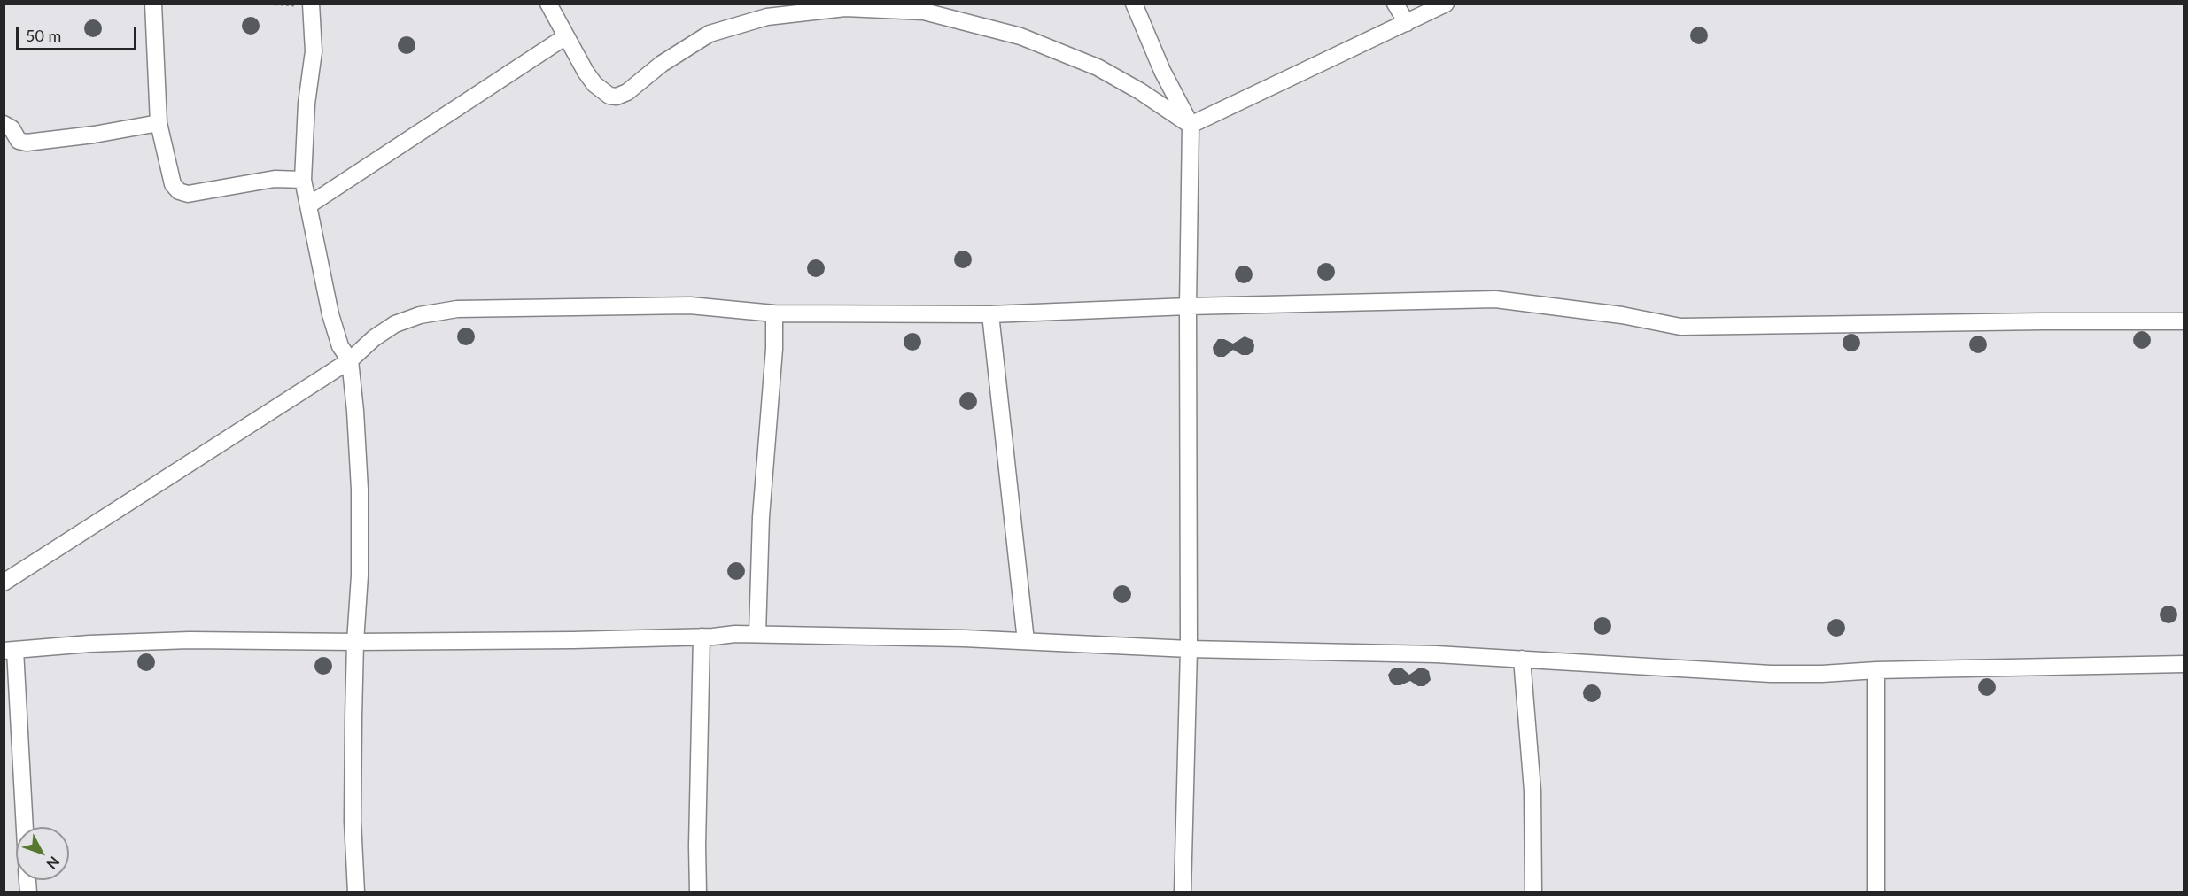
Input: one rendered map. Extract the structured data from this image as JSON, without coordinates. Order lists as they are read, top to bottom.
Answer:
{
  "scale_bar": "50 m",
  "north": "bottom right"
}
